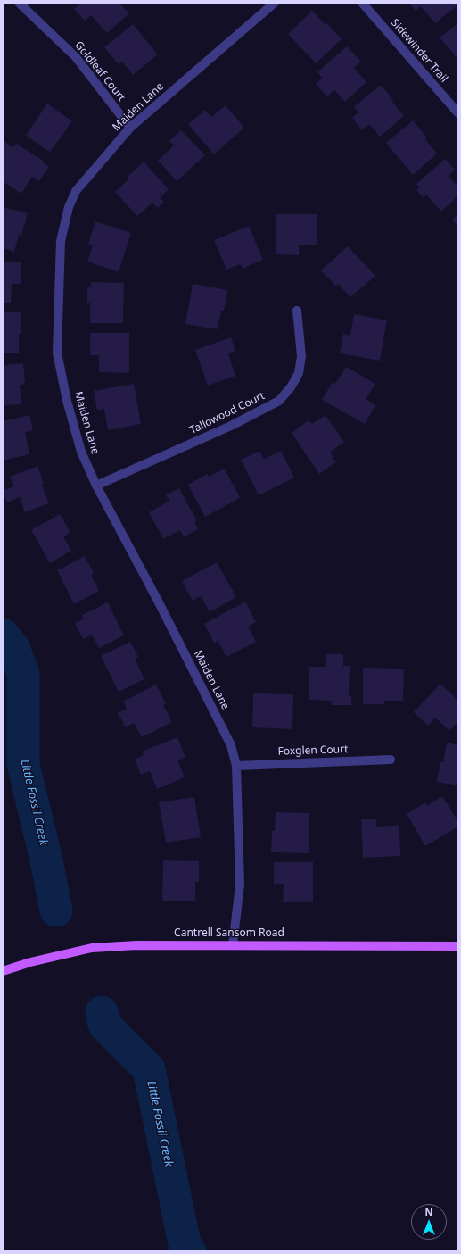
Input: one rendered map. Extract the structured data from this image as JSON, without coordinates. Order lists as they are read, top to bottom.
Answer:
{
  "streets": {
    "main road": ["Cantrell Sansom Road"],
    "street": [
      "Sidewinder Trail",
      "Goldleaf Court",
      "Maiden Lane",
      "Tallowood Court",
      "Foxglen Court"
    ]
  },
  "crossings": [
    ["Goldleaf Court", "Maiden Lane"],
    ["Maiden Lane", "Tallowood Court"],
    ["Maiden Lane", "Foxglen Court"],
    ["Maiden Lane", "Cantrell Sansom Road"]
  ],
  "water": ["Little Fossil Creek"],
  "north": "top"
}
